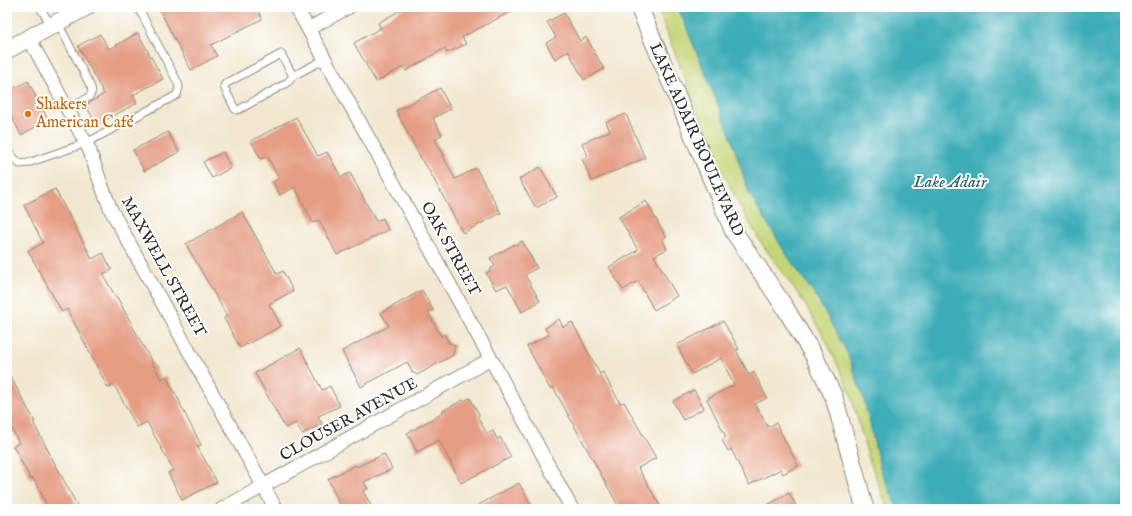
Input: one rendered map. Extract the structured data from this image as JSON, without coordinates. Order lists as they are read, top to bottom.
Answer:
{
  "streets": {
    "street": [
      "LAKE ADAIR BOULEVARD",
      "OAK STREET",
      "MAXWELL STREET",
      "CLOUSER AVENUE"
    ]
  },
  "crossings": [
    ["OAK STREET", "CLOUSER AVENUE"],
    ["MAXWELL STREET", "CLOUSER AVENUE"]
  ],
  "water": ["Lake Adair"],
  "places": ["Shakers American Café"]
}
